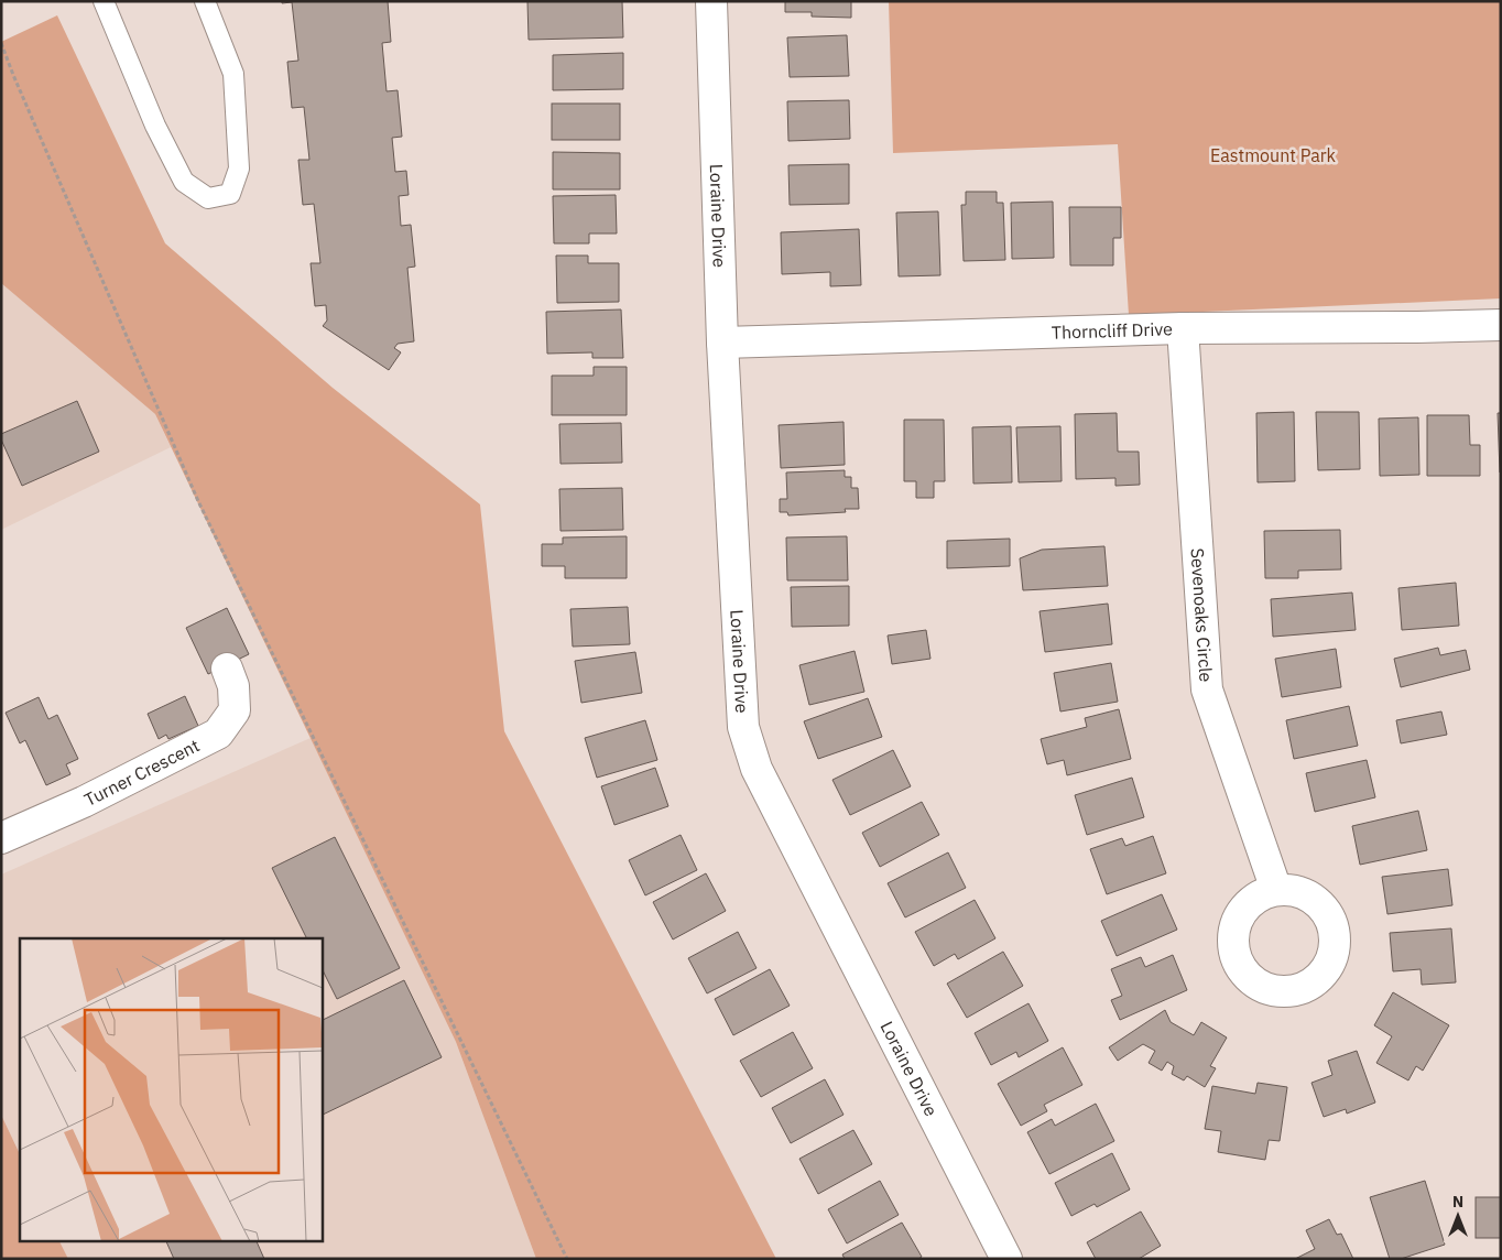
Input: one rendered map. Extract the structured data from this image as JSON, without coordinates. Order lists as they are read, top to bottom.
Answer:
{
  "streets": {
    "street": [
      "Loraine Drive",
      "Thorncliff Drive",
      "Sevenoaks Circle",
      "Turner Crescent"
    ]
  },
  "crossings": [
    ["Loraine Drive", "Thorncliff Drive"],
    ["Thorncliff Drive", "Sevenoaks Circle"]
  ],
  "parks": ["Eastmount Park"],
  "north": "top"
}
